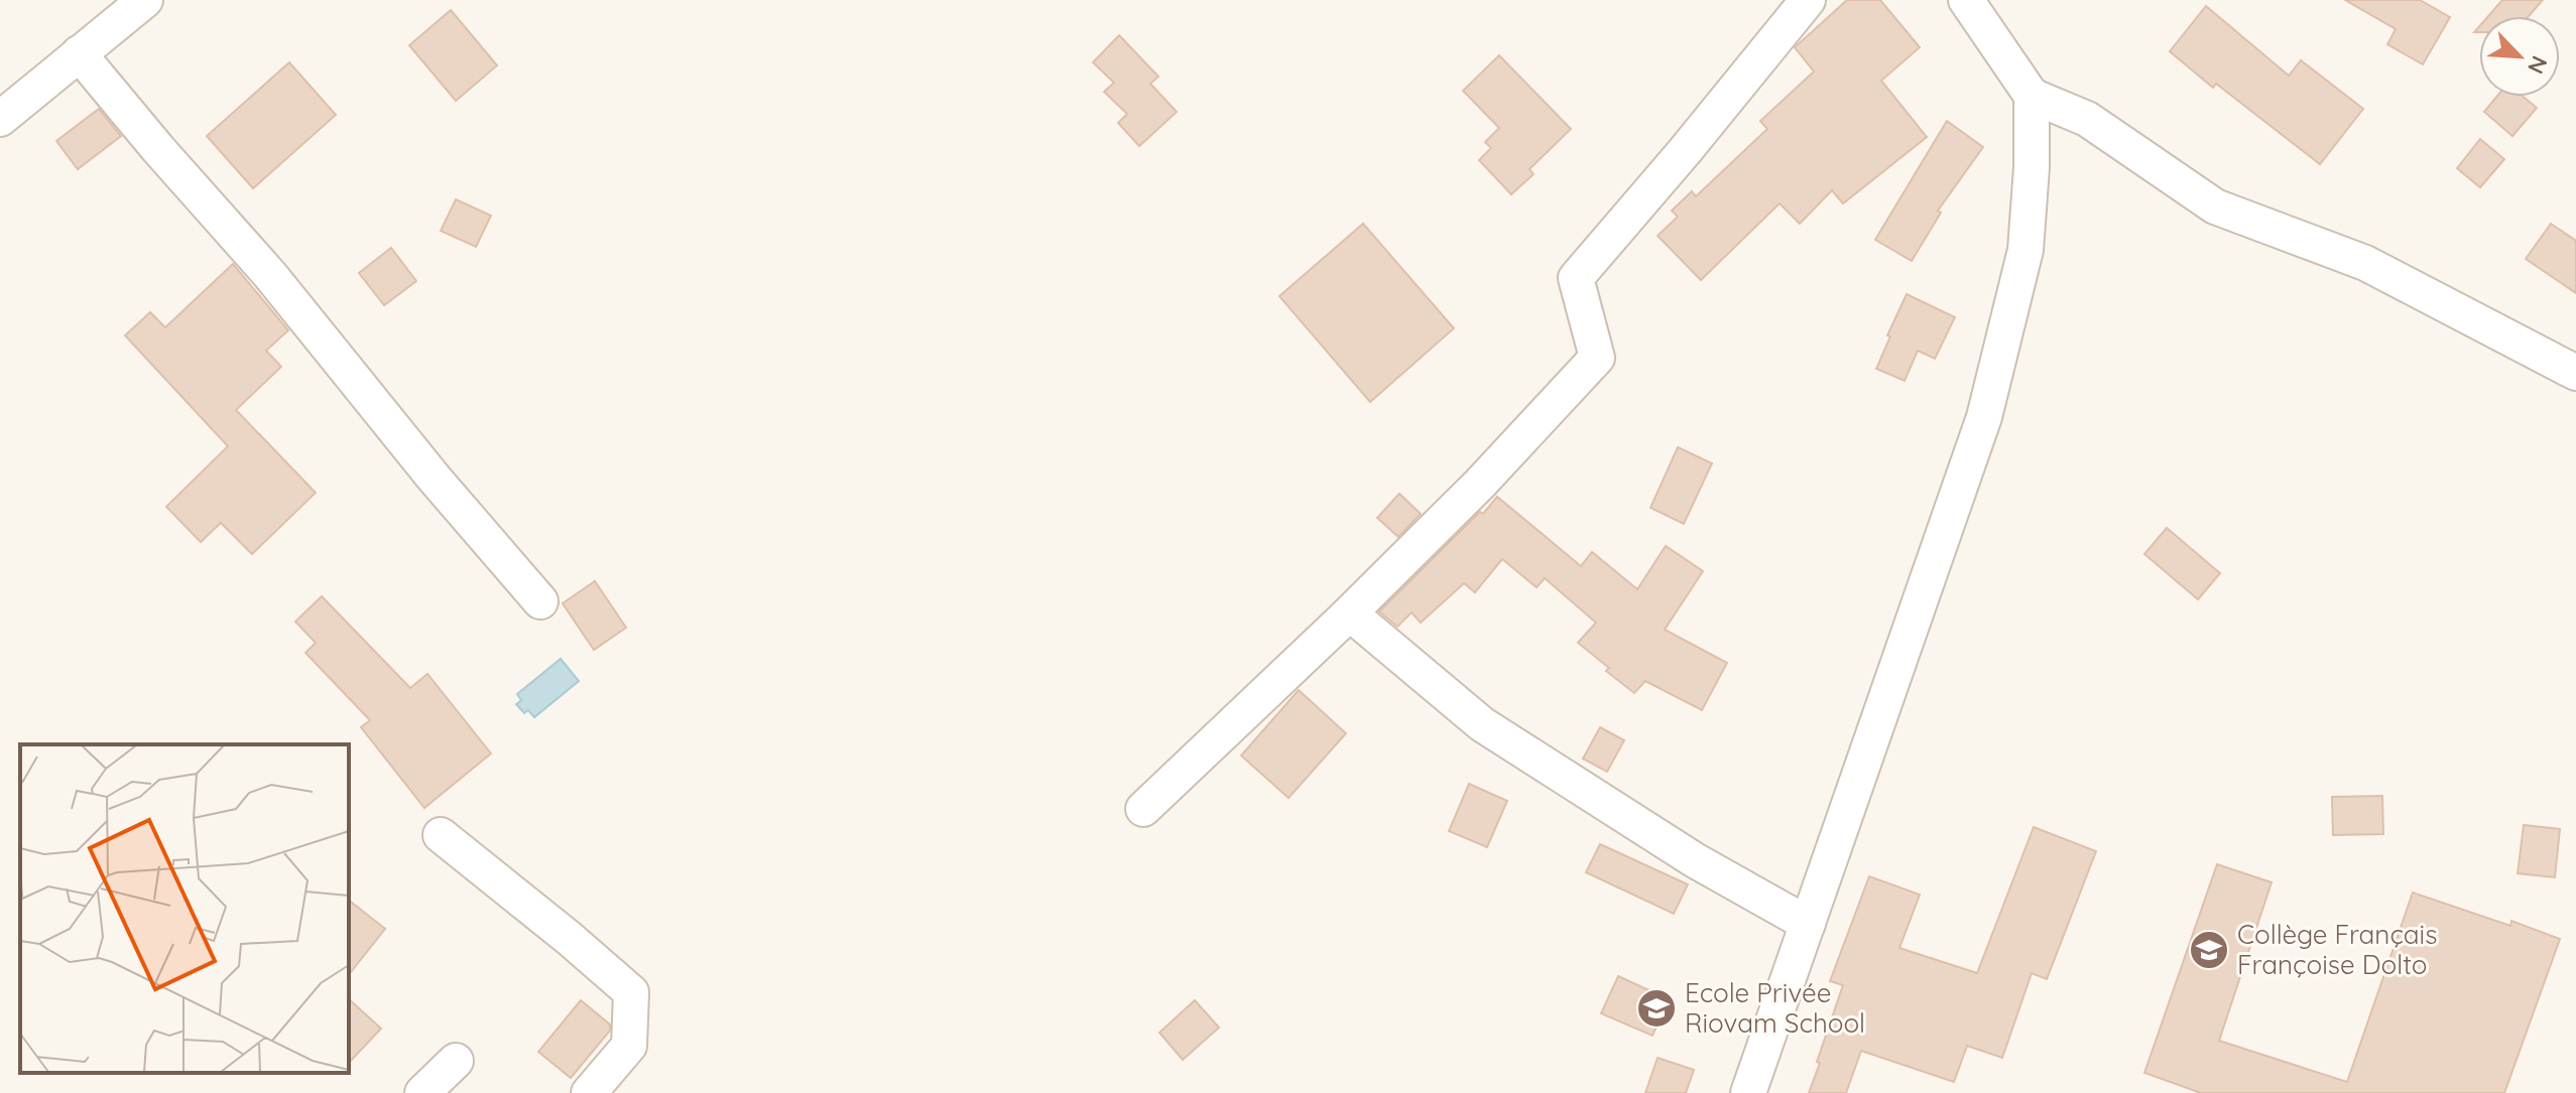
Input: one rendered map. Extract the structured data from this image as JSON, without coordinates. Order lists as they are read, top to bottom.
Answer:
{
  "places": {
    "school or university": ["Collège Français Françoise Dolto", "Ecole Privée Riovam School"]
  },
  "north": "bottom right"
}
